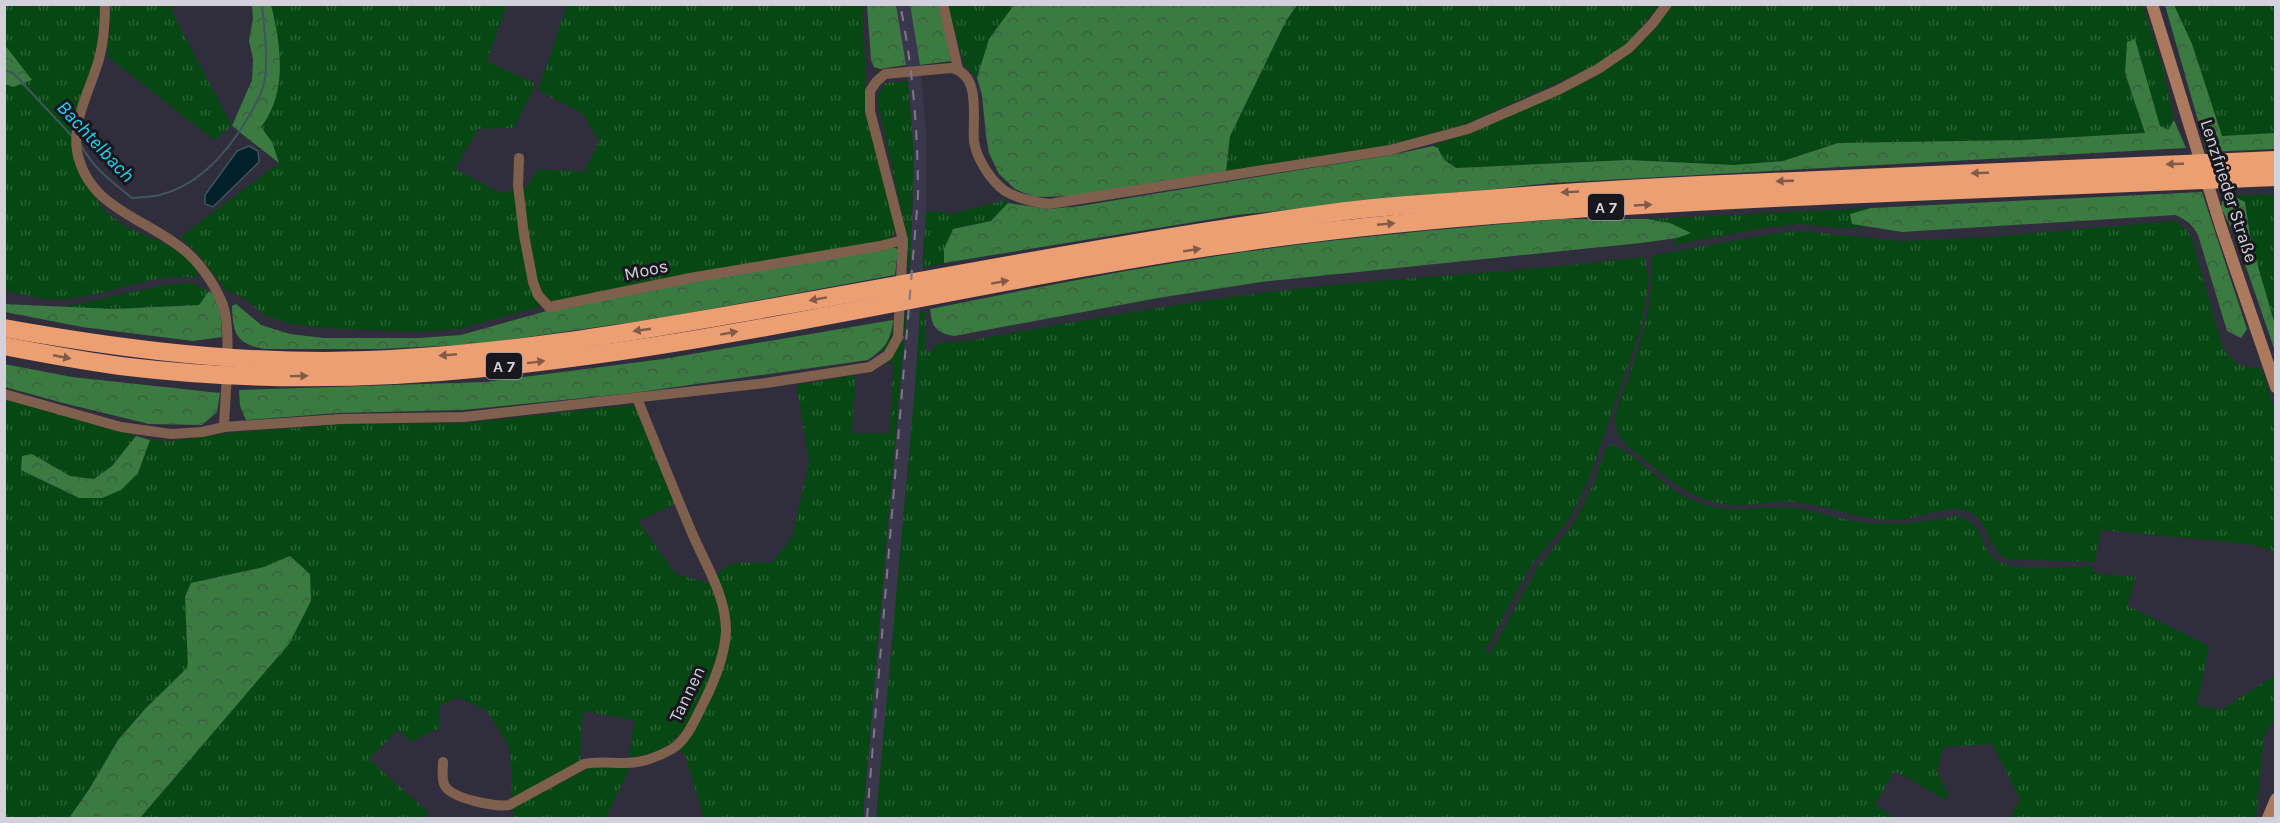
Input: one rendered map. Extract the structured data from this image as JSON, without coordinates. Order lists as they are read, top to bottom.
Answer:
{
  "streets": {
    "highway": ["A 7"],
    "street": ["Lenzfrieder Straße", "Moos", "Tannen"]
  },
  "water": ["Bachtelbach"]
}
